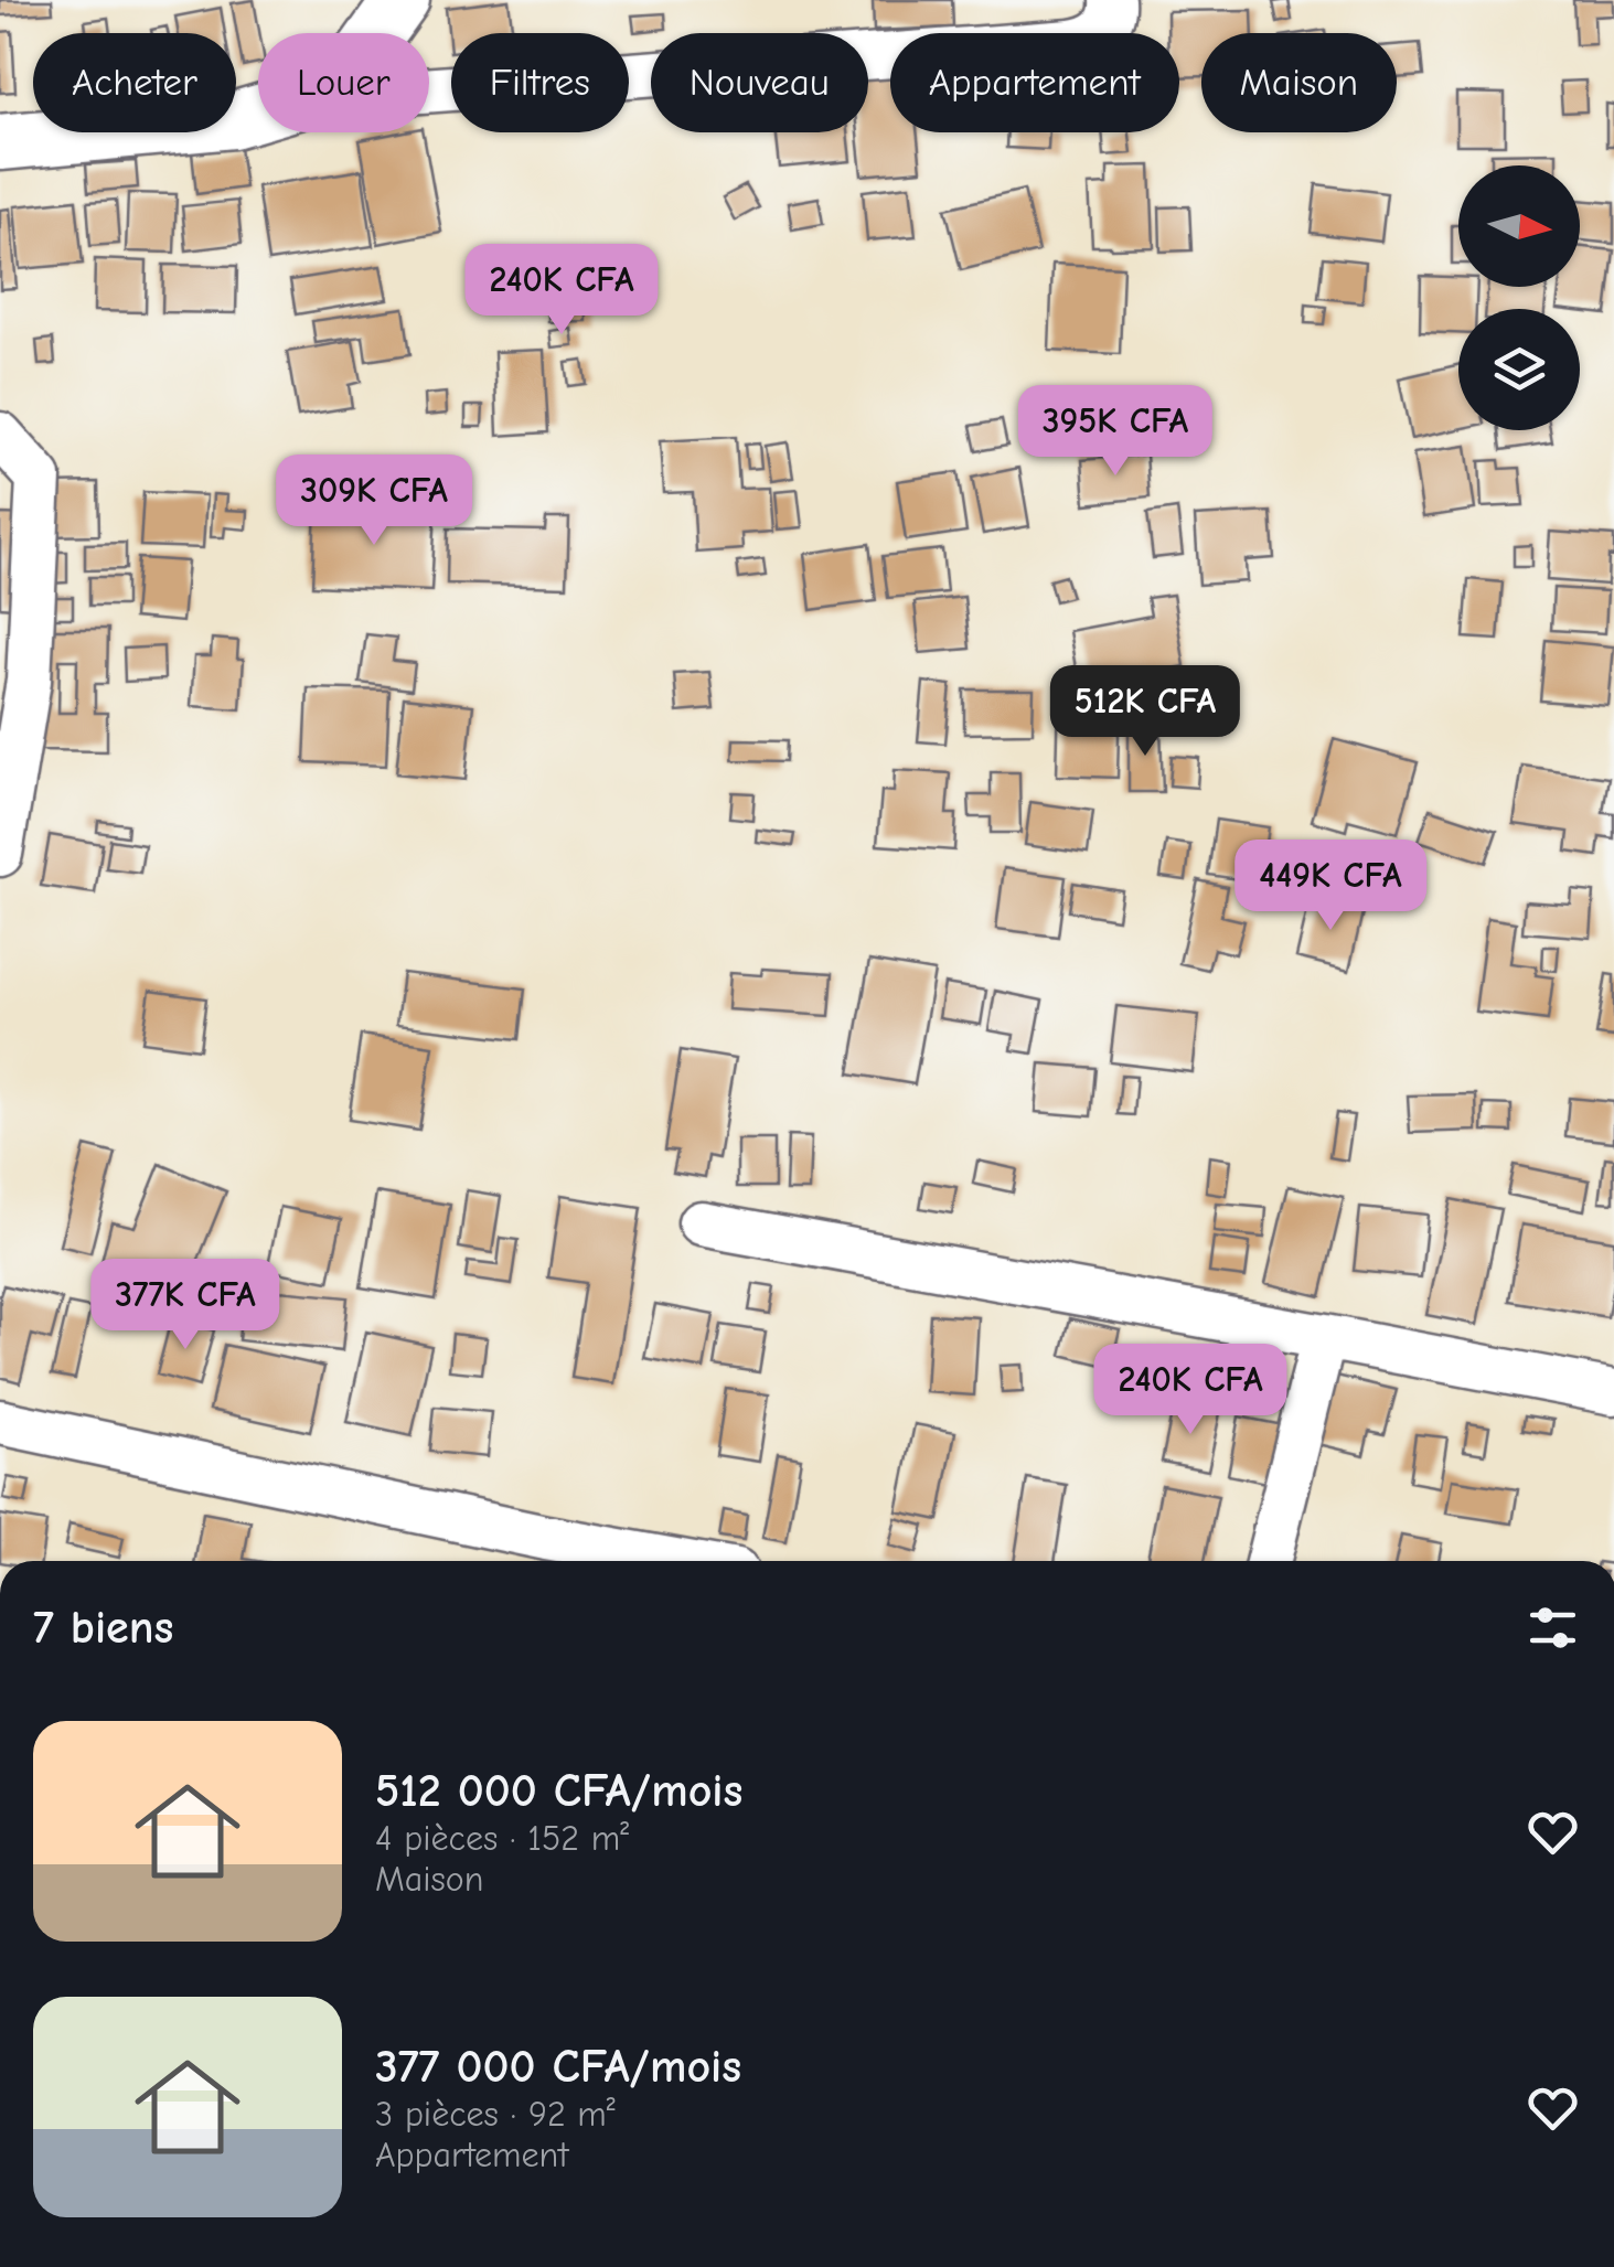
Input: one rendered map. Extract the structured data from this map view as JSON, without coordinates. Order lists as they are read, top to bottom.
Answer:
{
  "north": "right",
  "page": {
    "chip": [
      "Acheter",
      "Louer",
      "Filtres",
      "Nouveau",
      "Appartement",
      "Maison"
    ],
    "price": [
      "240K CFA",
      "395K CFA",
      "309K CFA",
      "512K CFA",
      "449K CFA",
      "377K CFA",
      "240K CFA"
    ],
    "heading": "7 biens",
    "list": [
      {
        "name": "512 000 CFA/mois",
        "note": "4 pièces · 152 m² · Maison"
      },
      {
        "name": "377 000 CFA/mois",
        "note": "3 pièces · 92 m² · Appartement"
      }
    ]
  }
}
